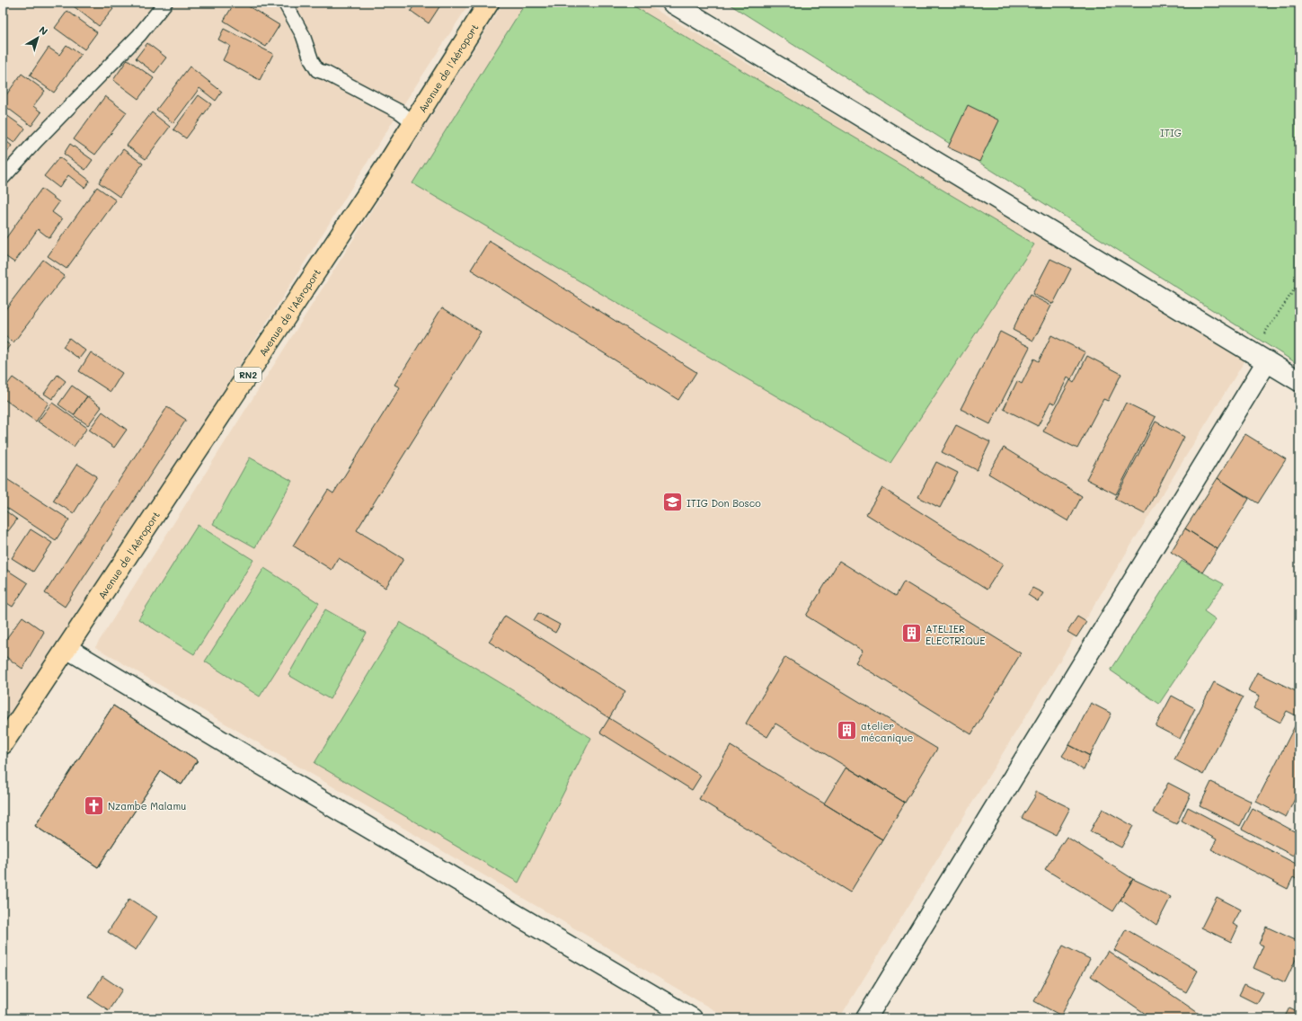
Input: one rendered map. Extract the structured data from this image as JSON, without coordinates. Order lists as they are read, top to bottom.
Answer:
{
  "streets": {
    "highway": ["Avenue de l'Aéroport", "RN2"]
  },
  "parks": ["ITIG"],
  "places": {
    "school or university": ["ITIG Don Bosco"],
    "building": ["ATELIER ELECTRIQUE", "atelier mécanique"],
    "church": ["Nzambe Malamu"]
  },
  "north": "top right"
}
